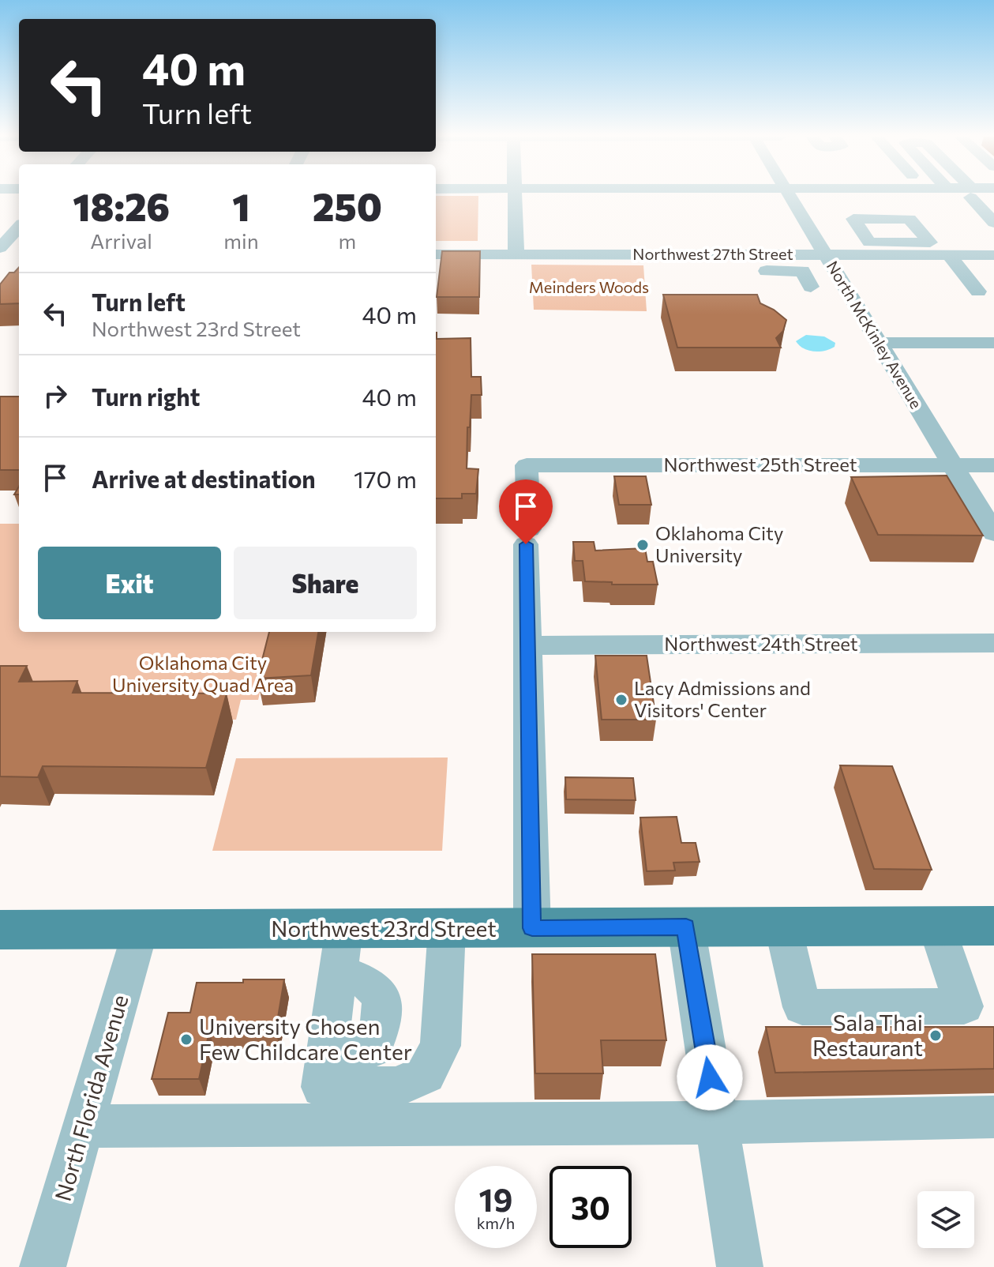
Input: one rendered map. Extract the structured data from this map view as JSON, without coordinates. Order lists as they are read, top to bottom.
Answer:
{
  "streets": {
    "main road": ["Northwest 23rd Street"],
    "street": [
      "Northwest 27th Street",
      "North McKinley Avenue",
      "Northwest 25th Street",
      "Northwest 24th Street",
      "North Florida Avenue"
    ]
  },
  "crossings": [
    ["Northwest 27th Street", "North McKinley Avenue"],
    ["North McKinley Avenue", "Northwest 25th Street"],
    ["Northwest 25th Street", "Northwest 24th Street"],
    ["Northwest 23rd Street", "North Florida Avenue"]
  ],
  "parks": ["Meinders Woods", "Oklahoma City University Quad Area"],
  "places": [
    "Oklahoma City University",
    "Lacy Admissions and Visitors' Center",
    "Sala Thai Restaurant",
    "University Chosen Few Childcare Center"
  ],
  "page": {
    "turn": ["40 m", "Turn left"],
    "eta": [
      "18:26",
      "Arrival",
      "1",
      "min",
      "250",
      "m"
    ],
    "list": [
      {
        "name": "Turn left",
        "note": "Northwest 23rd Street",
        "value": "40 m"
      },
      {
        "name": "Turn right",
        "value": "40 m"
      },
      {
        "name": "Arrive at destination",
        "value": "170 m"
      }
    ],
    "buttons": ["Exit", "Share"],
    "speed": "19 km/h",
    "limit": "30"
  }
}
